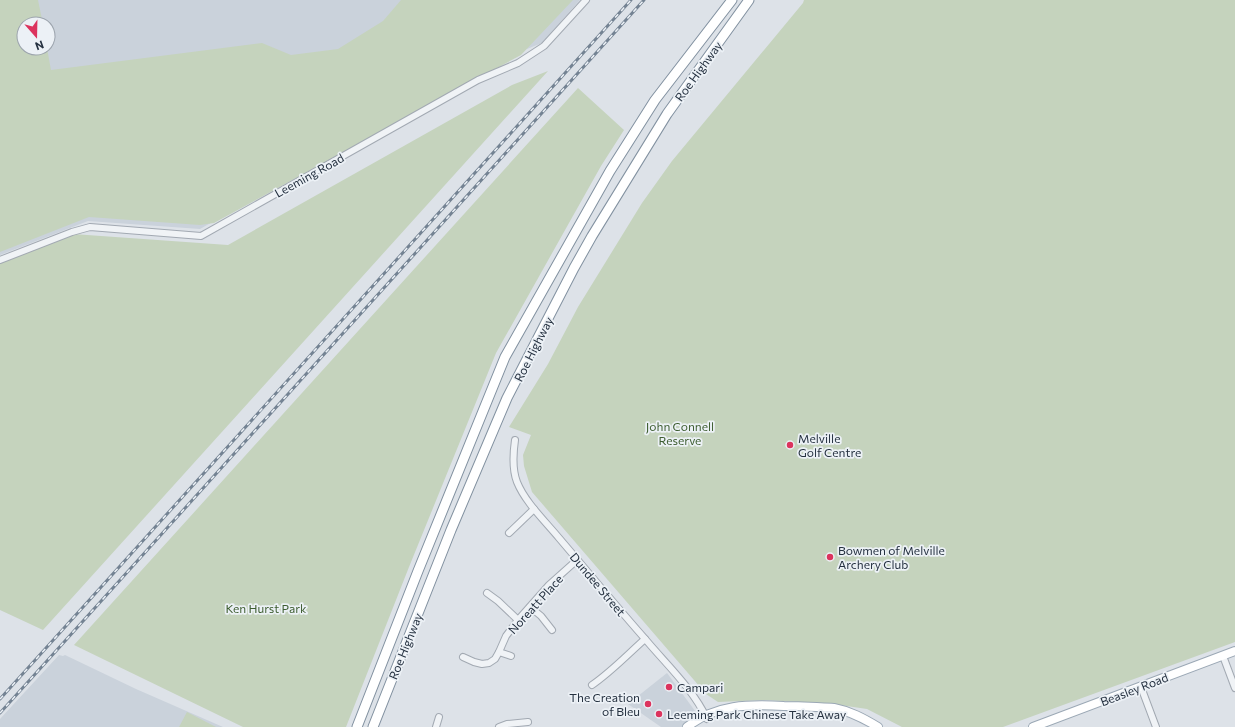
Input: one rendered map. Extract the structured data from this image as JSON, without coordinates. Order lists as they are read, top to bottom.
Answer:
{
  "streets": {
    "highway": ["Roe Highway"],
    "main road": ["Beasley Road"],
    "street": ["Leeming Road", "Dundee Street", "Noreatt Place"]
  },
  "crossings": [
    ["Dundee Street", "Noreatt Place"]
  ],
  "parks": ["John Connell Reserve", "Ken Hurst Park"],
  "places": [
    "Melville Golf Centre",
    "Bowmen of Melville Archery Club",
    "Campari",
    "The Creation of Bleu",
    "Leeming Park Chinese Take Away"
  ],
  "north": "bottom"
}
